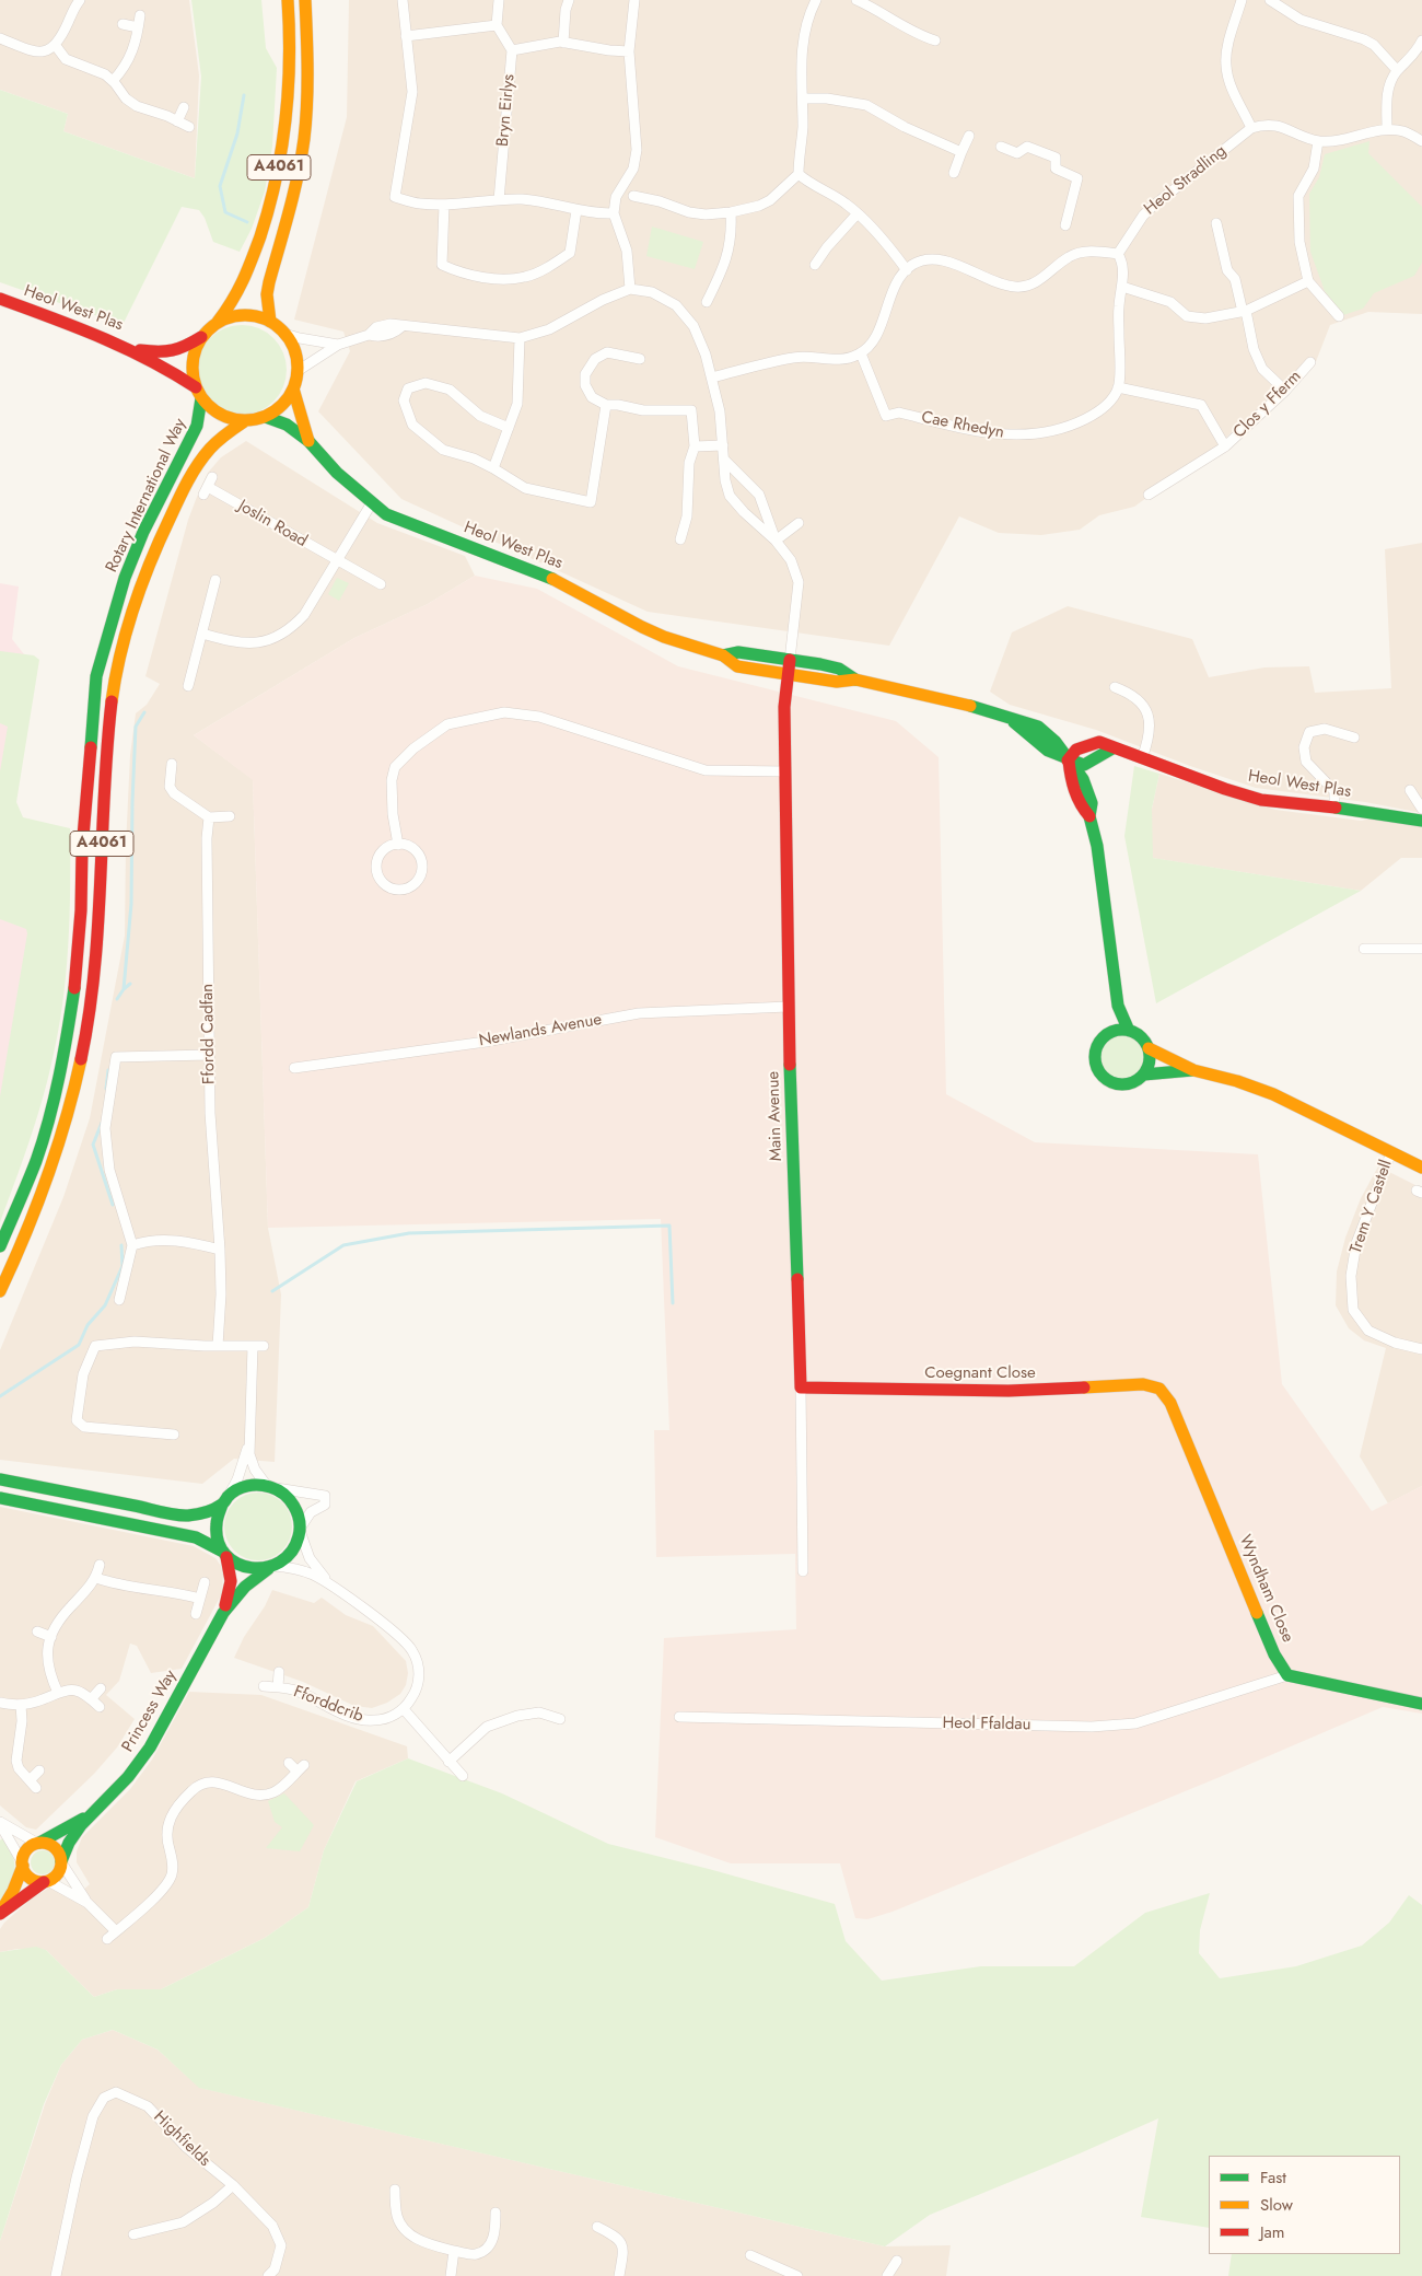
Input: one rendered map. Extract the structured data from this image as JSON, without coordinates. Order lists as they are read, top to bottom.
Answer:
{
  "streets": {
    "street": [
      "Bryn Eirlys",
      "A4061",
      "Heol Stradling",
      "Heol West Plas",
      "Clos y Fferm",
      "Cae Rhedyn",
      "Rotary International Way",
      "Joslin Road",
      "Newlands Avenue",
      "Ffordd Cadfan",
      "Main Avenue",
      "Trem Y Castell",
      "Coegnant Close",
      "Wyndham Close",
      "Fforddcrib",
      "Princess Way",
      "Heol Ffaldau",
      "Highfields"
    ]
  },
  "crossings": [
    ["A4061", "Heol West Plas"],
    ["A4061", "Rotary International Way"],
    ["Heol West Plas", "Rotary International Way"],
    ["Heol West Plas", "Main Avenue"],
    ["Clos y Fferm", "Cae Rhedyn"],
    ["Newlands Avenue", "Main Avenue"],
    ["Main Avenue", "Coegnant Close"],
    ["Coegnant Close", "Wyndham Close"],
    ["Wyndham Close", "Heol Ffaldau"]
  ],
  "legend": ["Fast", "Slow", "Jam"]
}
